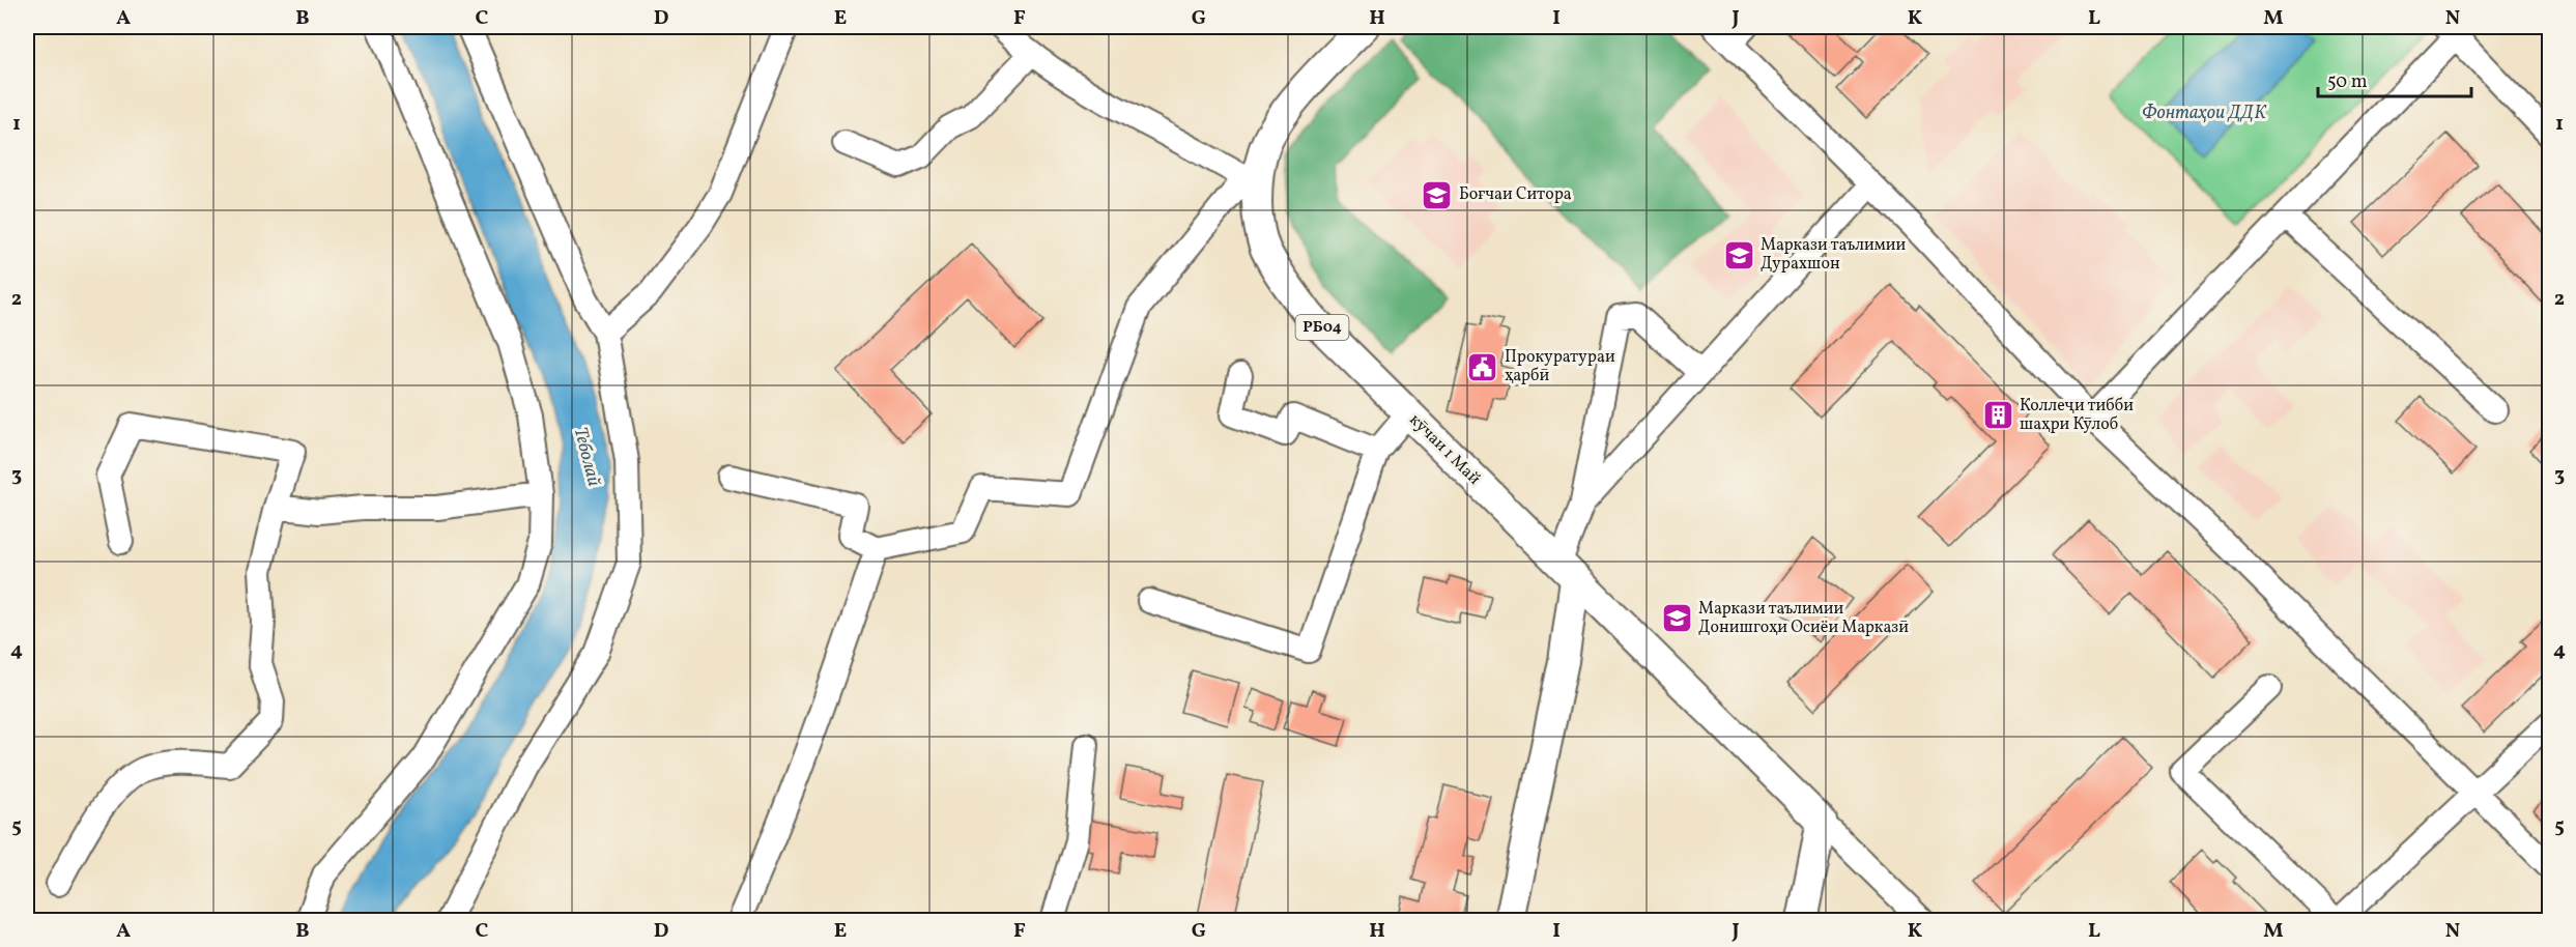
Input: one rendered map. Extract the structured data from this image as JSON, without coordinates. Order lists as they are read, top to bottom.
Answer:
{
  "streets": {
    "main road": ["РБ04", "кӯчаи 1 Май"]
  },
  "water": ["Фонтаҳои ДДК", "Теболай"],
  "places": {
    "school or university": ["Боғчаи Ситора", "Маркази таълимии Дурахшон", "Маркази таълимии Донишгоҳи Осиёи Марказӣ"],
    "public building": ["Прокуратураи ҳарбӣ"],
    "building": ["Коллеҷи тибби шаҳри Кӯлоб"]
  },
  "scale_bar": "50 m",
  "grid": {
    "columns": [
      "A",
      "B",
      "C",
      "D",
      "E",
      "F",
      "G",
      "H",
      "I",
      "J",
      "K",
      "L",
      "M",
      "N"
    ],
    "rows": [
      "1",
      "2",
      "3",
      "4",
      "5"
    ]
  }
}
